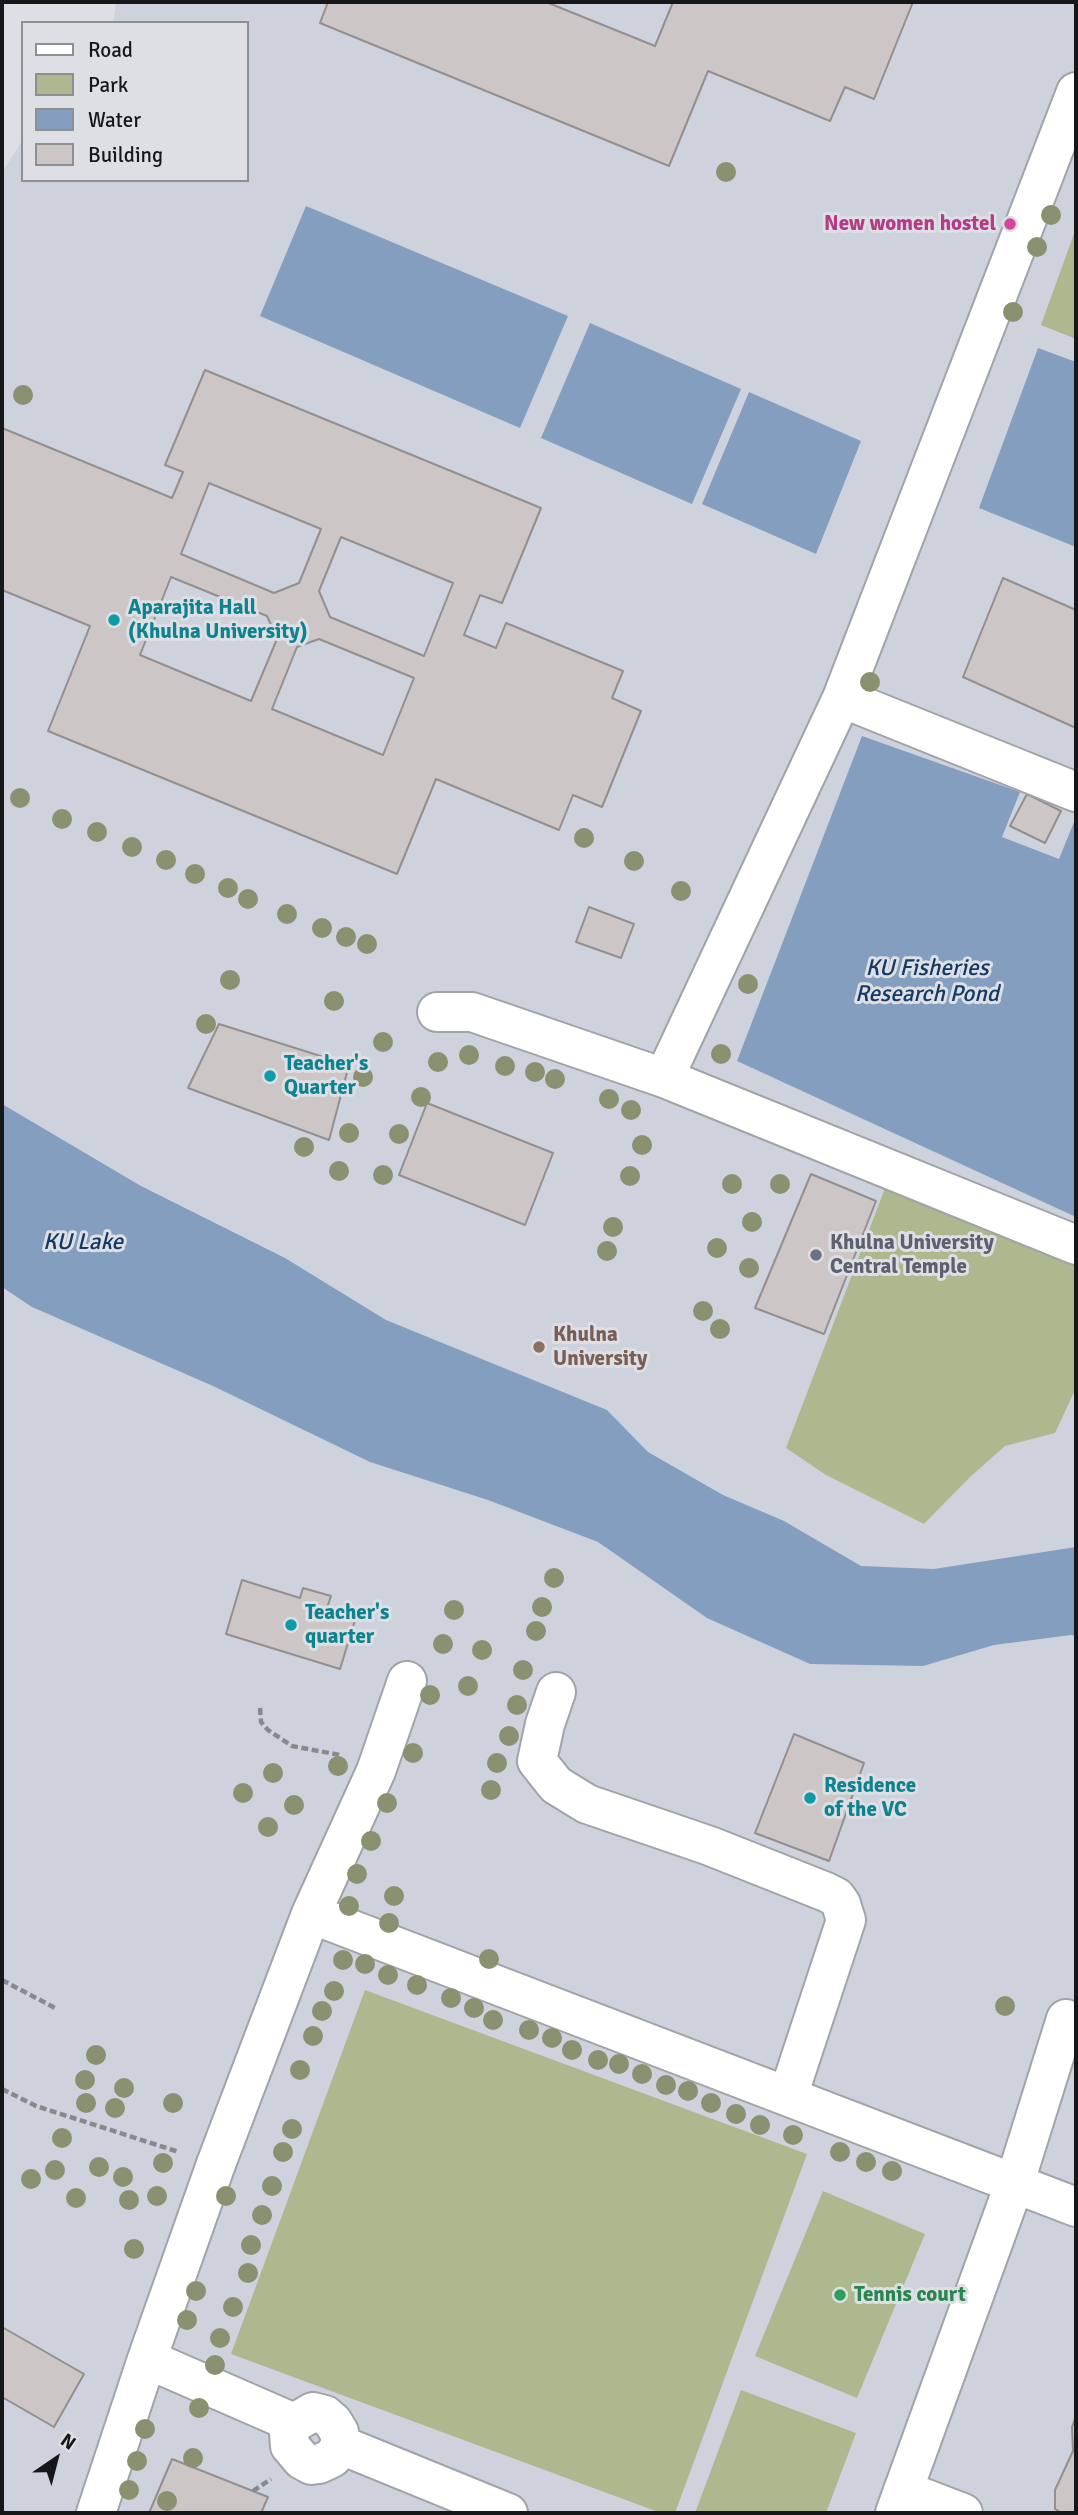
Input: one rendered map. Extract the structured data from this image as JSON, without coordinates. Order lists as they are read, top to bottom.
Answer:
{
  "water": ["KU Fisheries Research Pond", "KU Lake"],
  "places": [
    "New women hostel",
    "Aparajita Hall (Khulna University)",
    "Teacher's Quarter",
    "Khulna University Central Temple",
    "Khulna University",
    "Teacher's quarter",
    "Residence of the VC",
    "Tennis court"
  ],
  "legend": [
    "Road",
    "Park",
    "Water",
    "Building"
  ],
  "north": "top right"
}
